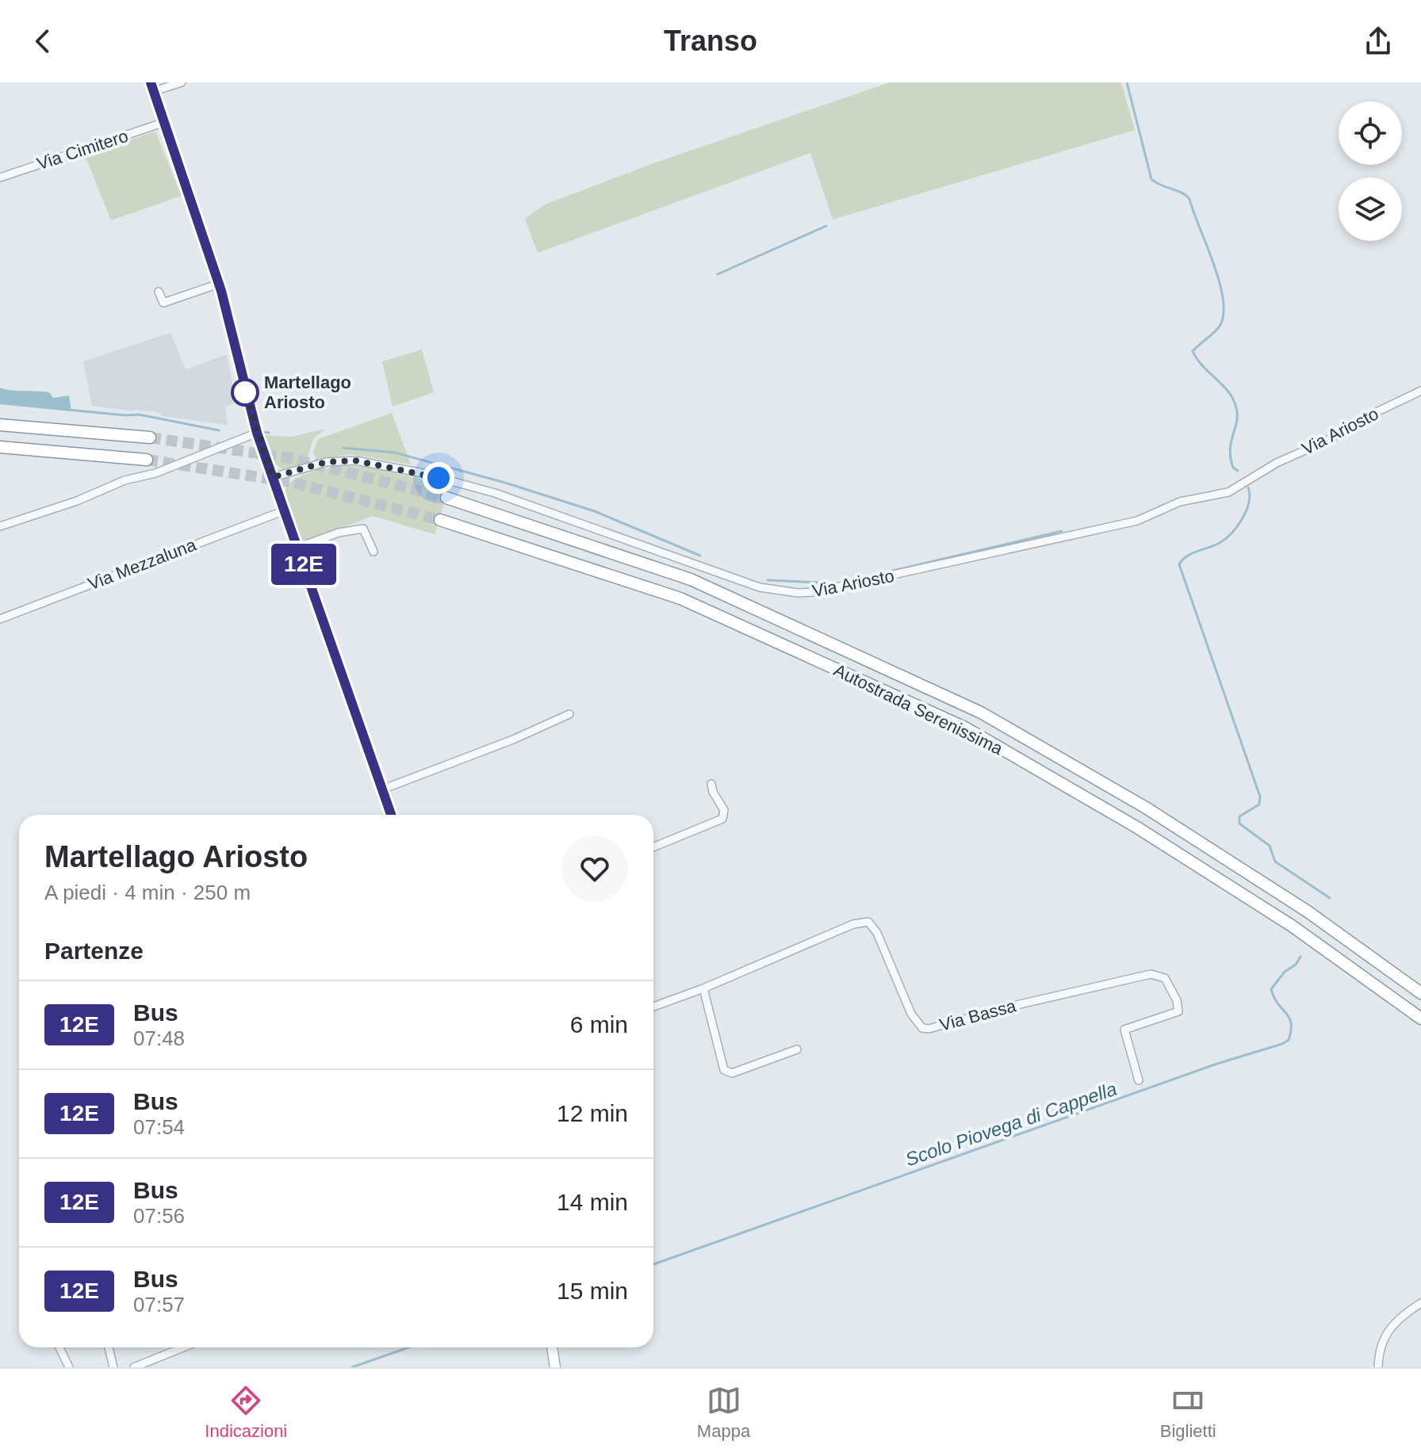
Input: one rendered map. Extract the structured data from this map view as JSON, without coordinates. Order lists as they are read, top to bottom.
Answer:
{
  "streets": {
    "highway": ["Autostrada Serenissima"],
    "street": [
      "Via Cimitero",
      "Via Ariosto",
      "Via Mezzaluna",
      "Via Bassa"
    ]
  },
  "water": ["Scolo Piovega di Cappella"],
  "places": ["Martellago Ariosto"],
  "lines": ["bus line 12E"],
  "page": {
    "header": "Transo",
    "on_map": "12E",
    "heading": [
      ["Martellago Ariosto", "A piedi · 4 min · 250 m"],
      "Partenze"
    ],
    "list": [
      {
        "mark": "12E",
        "name": "Bus",
        "note": "07:48",
        "value": "6 min"
      },
      {
        "mark": "12E",
        "name": "Bus",
        "note": "07:54",
        "value": "12 min"
      },
      {
        "mark": "12E",
        "name": "Bus",
        "note": "07:56",
        "value": "14 min"
      },
      {
        "mark": "12E",
        "name": "Bus",
        "note": "07:57",
        "value": "15 min"
      }
    ],
    "tabs": ["Indicazioni", "Mappa", "Biglietti"]
  }
}
